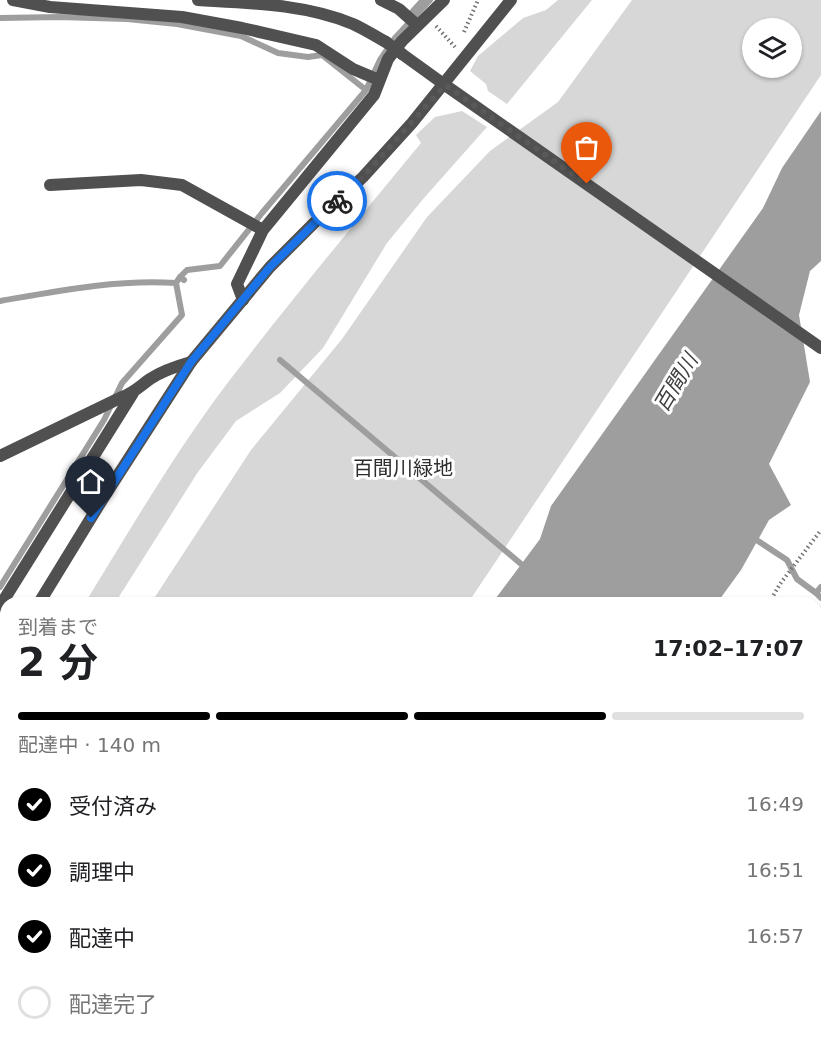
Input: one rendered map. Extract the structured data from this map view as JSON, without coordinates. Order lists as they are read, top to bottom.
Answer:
{
  "water": ["百間川"],
  "parks": ["百間川緑地"],
  "page": {
    "heading": ["2 分", "到着まで", "17:02–17:07"],
    "bar": "配達中 · 140 m",
    "list": [
      ["受付済み", "16:49"],
      ["調理中", "16:51"],
      ["配達中", "16:57"],
      "配達完了"
    ]
  }
}
